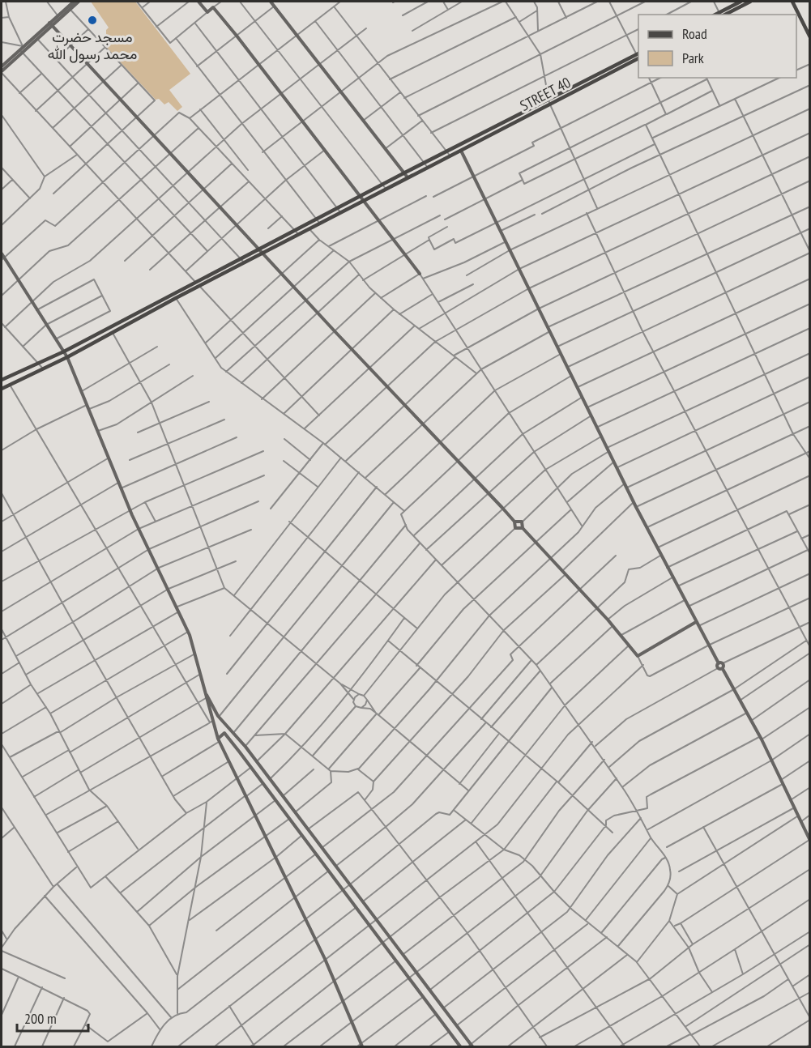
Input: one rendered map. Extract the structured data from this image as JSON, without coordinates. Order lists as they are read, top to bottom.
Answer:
{
  "streets": {
    "main road": ["STREET 40"]
  },
  "places": ["مسجد حضرت محمد رسول الله"],
  "legend": ["Road", "Park"],
  "scale_bar": "200 m"
}
